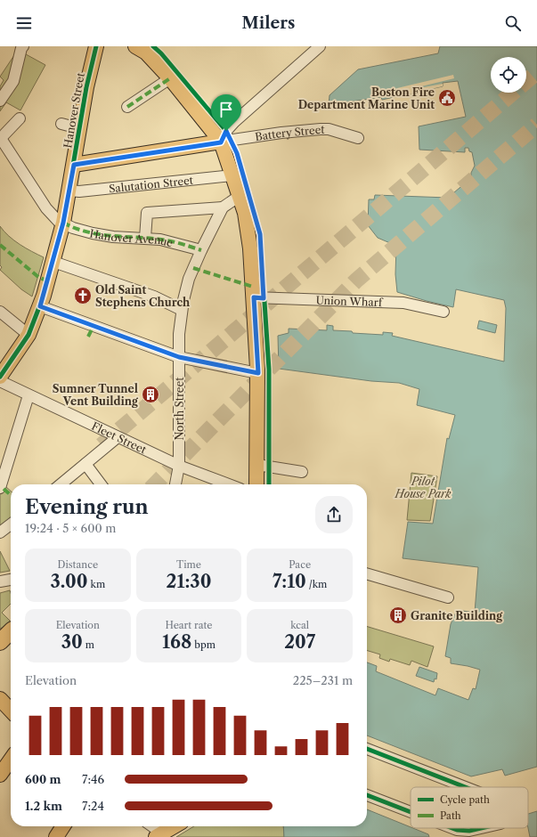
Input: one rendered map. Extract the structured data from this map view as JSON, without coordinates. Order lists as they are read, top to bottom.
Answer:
{
  "streets": {
    "main road": ["Hanover Street", "Battery Street"],
    "street": [
      "Salutation Street",
      "Hanover Avenue",
      "Union Wharf",
      "North Street",
      "Fleet Street"
    ]
  },
  "crossings": [
    ["Hanover Street", "Battery Street"],
    ["Hanover Street", "Salutation Street"],
    ["Hanover Street", "Hanover Avenue"],
    ["Hanover Avenue", "North Street"],
    ["North Street", "Fleet Street"]
  ],
  "parks": ["Pilot House Park"],
  "places": {
    "public building": ["Boston Fire Department Marine Unit"],
    "church": ["Old Saint Stephens Church"],
    "building": ["Sumner Tunnel Vent Building", "Granite Building"]
  },
  "legend": ["Cycle path", "Path"],
  "page": {
    "header": "Milers",
    "heading": ["Evening run", "19:24 · 5 × 600 m"],
    "stats": [
      ["Distance", "3.00 km"],
      ["Time", "21:30"],
      ["Pace", "7:10 /km"],
      ["Elevation", "30 m"],
      ["Heart rate", "168 bpm"],
      ["kcal", "207"]
    ],
    "chart": ["Elevation", "225–231 m"],
    "list": [
      {
        "name": "600 m",
        "note": "7:46"
      },
      {
        "name": "1.2 km",
        "note": "7:24"
      }
    ]
  }
}
